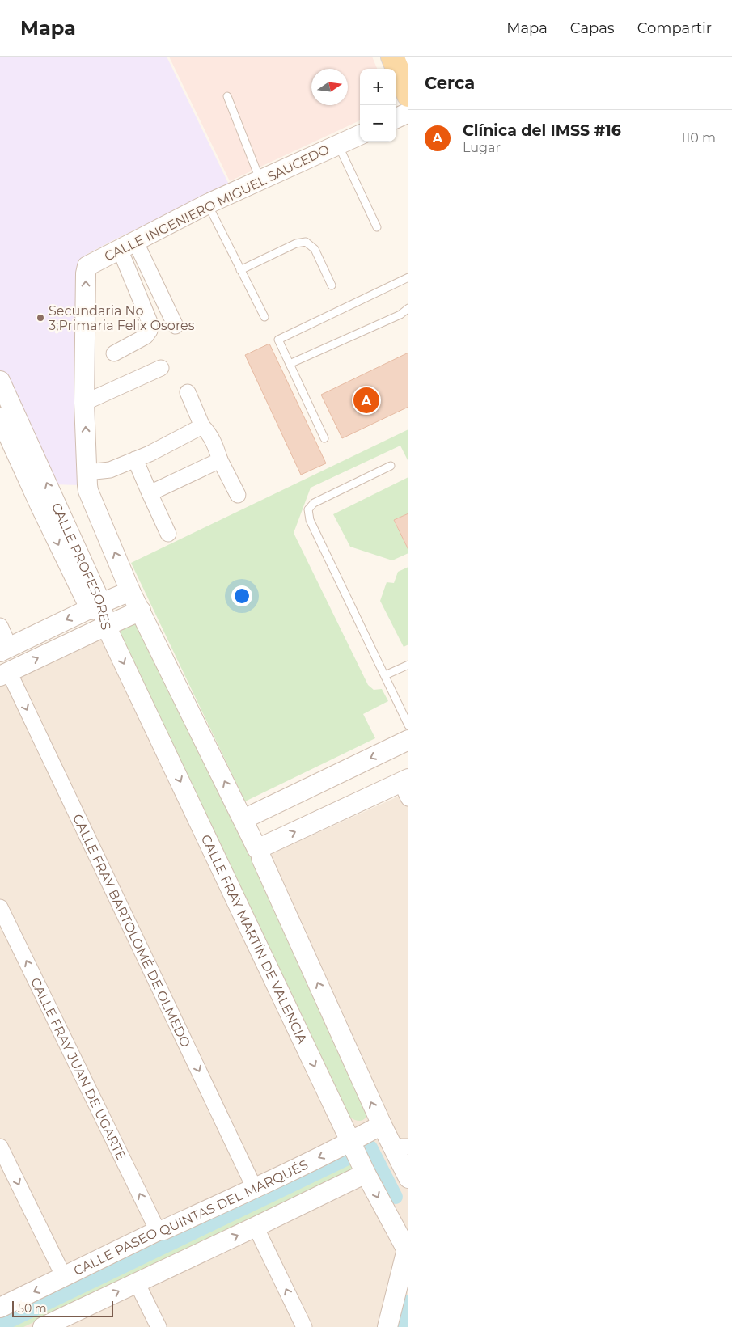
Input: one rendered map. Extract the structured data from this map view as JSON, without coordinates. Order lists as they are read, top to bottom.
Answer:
{
  "streets": {
    "street": [
      "CALLE INGENIERO MIGUEL SAUCEDO",
      "CALLE PROFESORES",
      "CALLE FRAY BARTOLOMÉ DE OLMEDO",
      "CALLE FRAY MARTÍN DE VALENCIA",
      "CALLE FRAY JUAN DE UGARTE",
      "CALLE PASEO QUINTAS DEL MARQUÉS"
    ]
  },
  "crossings": [
    ["CALLE PROFESORES", "CALLE FRAY MARTÍN DE VALENCIA"],
    ["CALLE FRAY BARTOLOMÉ DE OLMEDO", "CALLE PASEO QUINTAS DEL MARQUÉS"],
    ["CALLE FRAY MARTÍN DE VALENCIA", "CALLE PASEO QUINTAS DEL MARQUÉS"],
    ["CALLE FRAY JUAN DE UGARTE", "CALLE PASEO QUINTAS DEL MARQUÉS"]
  ],
  "one_way": ["CALLE FRAY BARTOLOMÉ DE OLMEDO"],
  "places": ["Secundaria No 3;Primaria Felix Osores"],
  "scale_bar": "50 m",
  "north": "right",
  "page": {
    "header": "Mapa",
    "nav": ["Mapa", "Capas", "Compartir"],
    "heading": "Cerca",
    "map_buttons": ["+", "−"],
    "list": [
      {
        "mark": "A",
        "name": "Clínica del IMSS #16",
        "note": "Lugar",
        "value": "110 m"
      }
    ],
    "pins": "A",
    "scale": "50 m"
  }
}
